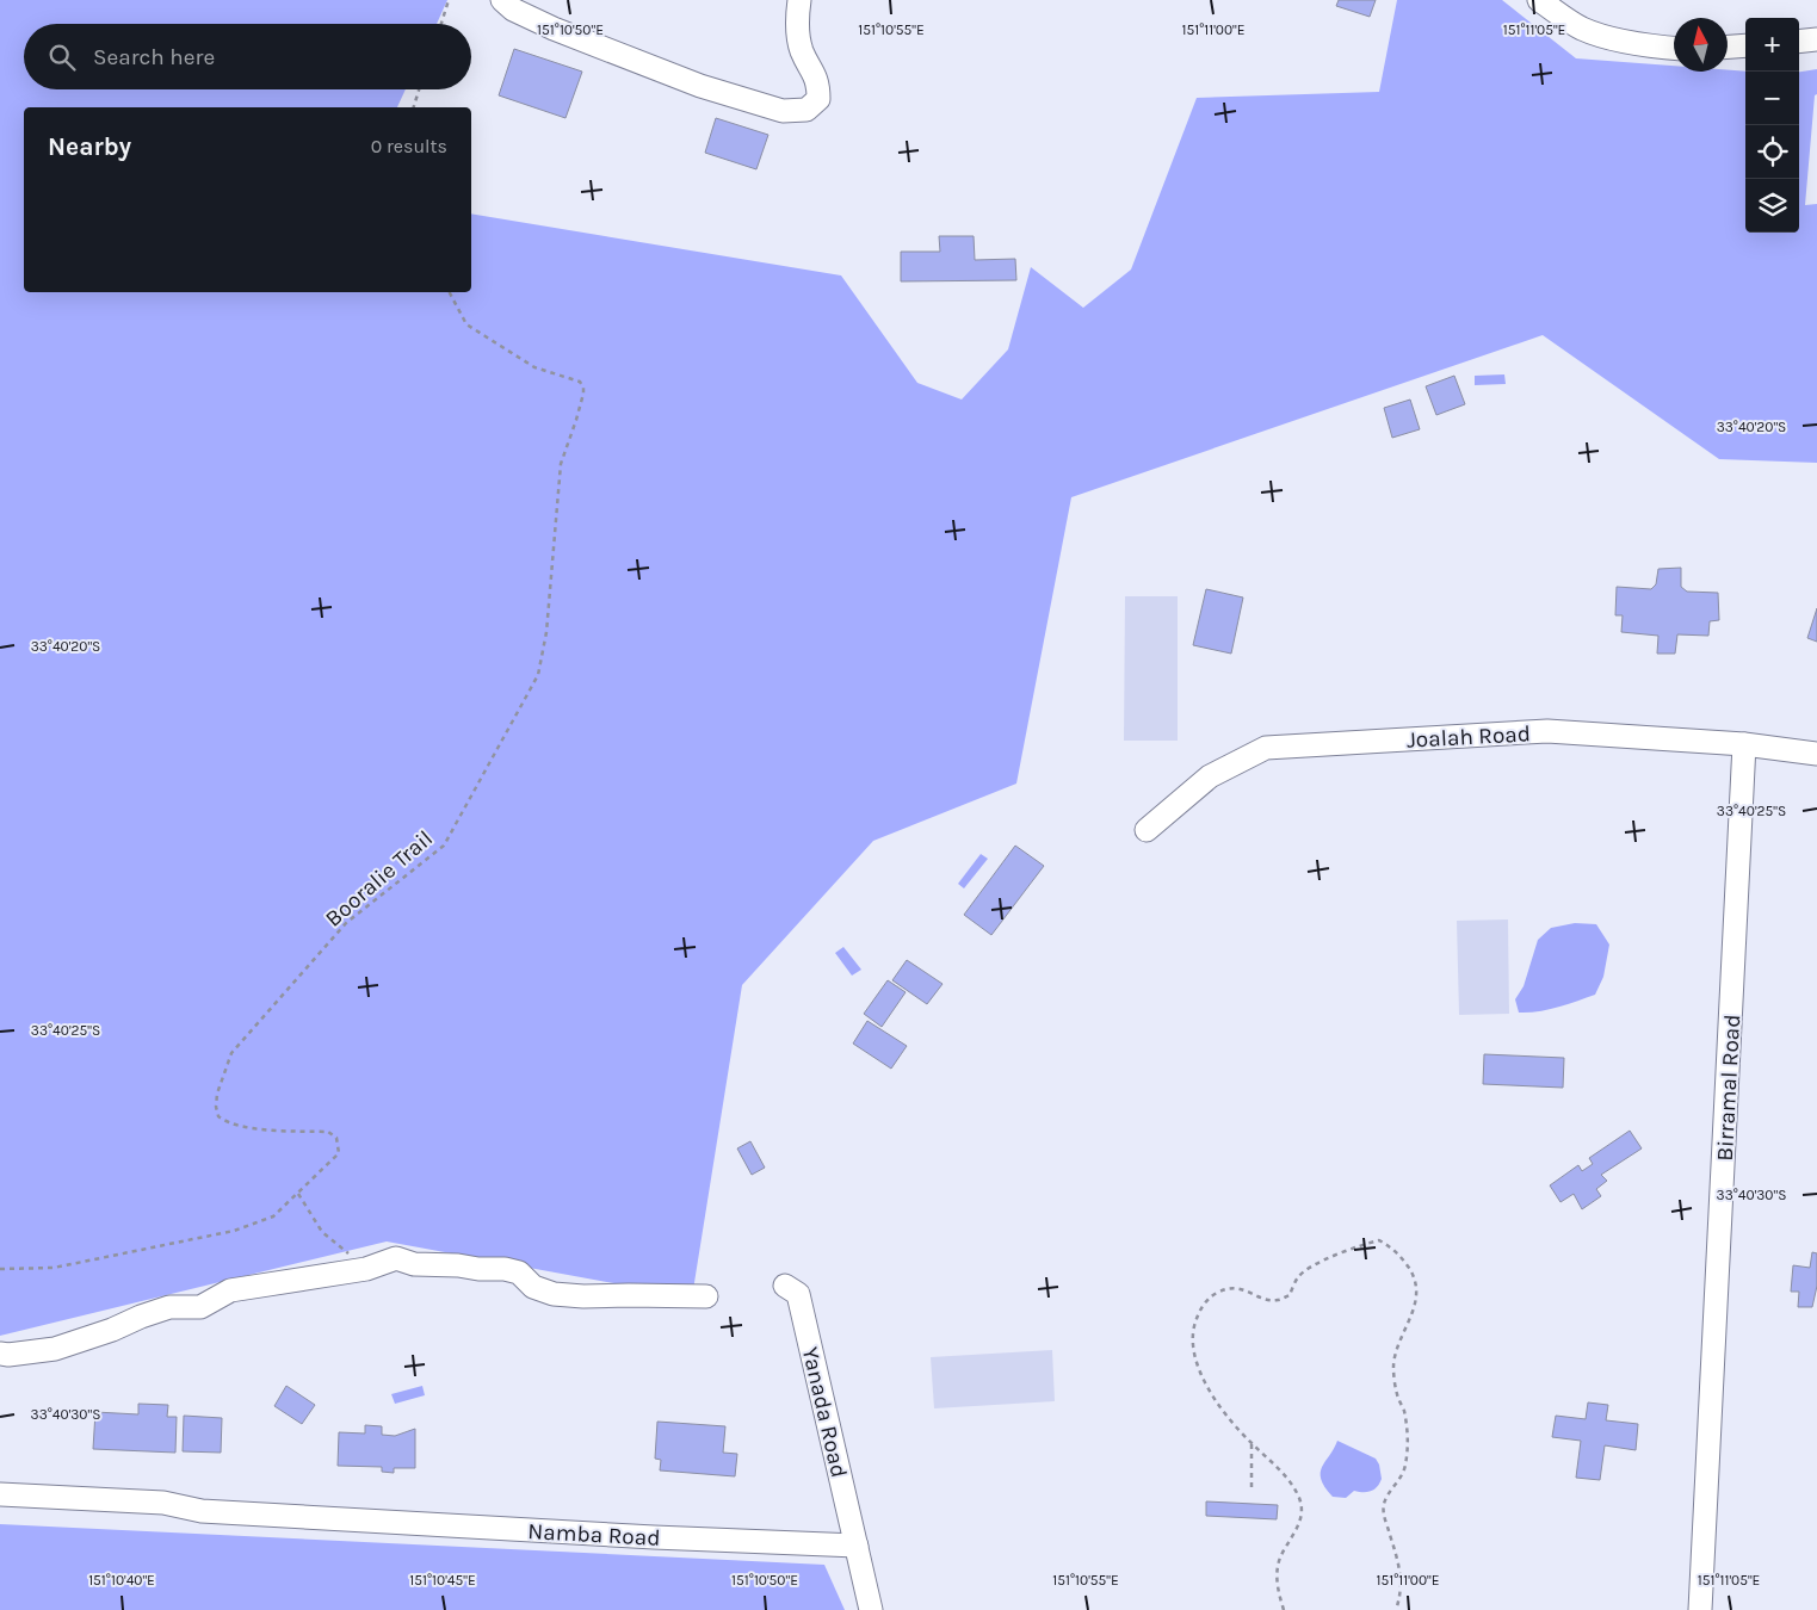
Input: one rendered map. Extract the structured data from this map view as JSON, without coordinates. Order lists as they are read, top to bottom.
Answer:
{
  "streets": {
    "street": [
      "Joalah Road",
      "Birramal Road",
      "Yanada Road",
      "Namba Road"
    ],
    "path": ["Booralie Trail"]
  },
  "crossings": [
    ["Joalah Road", "Birramal Road"],
    ["Yanada Road", "Namba Road"]
  ],
  "north": "top",
  "page": {
    "map_buttons": ["+", "−"],
    "search": "Search here",
    "heading": ["Nearby", "0 results"]
  },
  "coordinates": [
    "151°10'50\"E",
    "151°10'55\"E",
    "151°11'00\"E",
    "151°11'05\"E",
    "33°40'20\"S",
    "33°40'25\"S",
    "33°40'30\"S",
    "151°10'40\"E",
    "151°10'45\"E"
  ]
}
